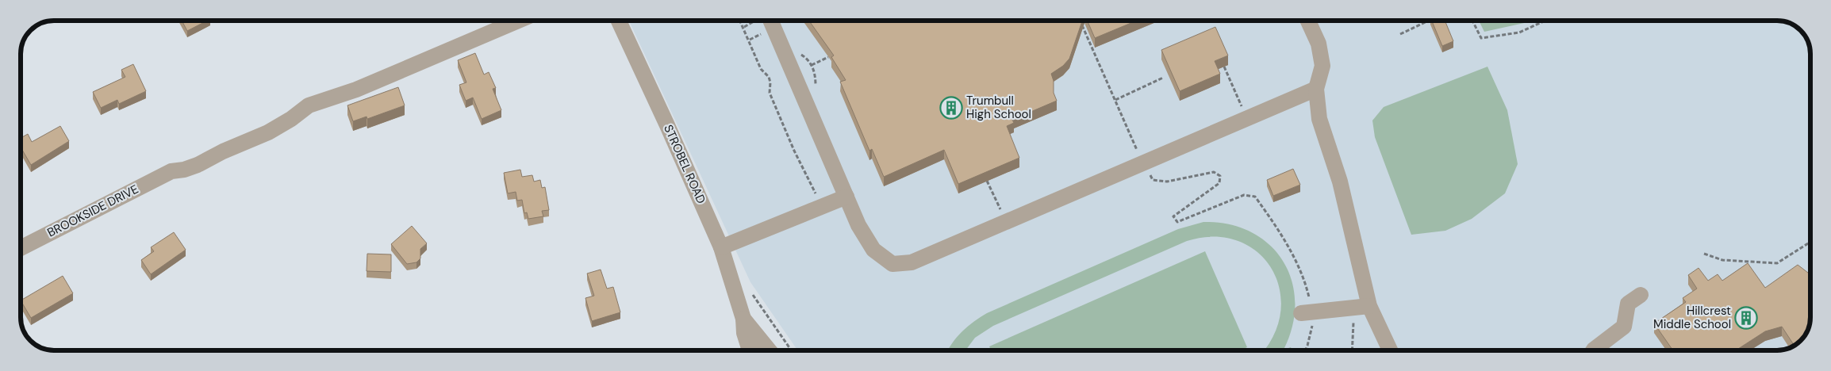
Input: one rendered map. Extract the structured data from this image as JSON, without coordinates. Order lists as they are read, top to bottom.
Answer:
{
  "streets": {
    "street": ["STROBEL ROAD", "BROOKSIDE DRIVE"]
  },
  "places": {
    "building": ["Trumbull High School", "Hillcrest Middle School"]
  }
}
